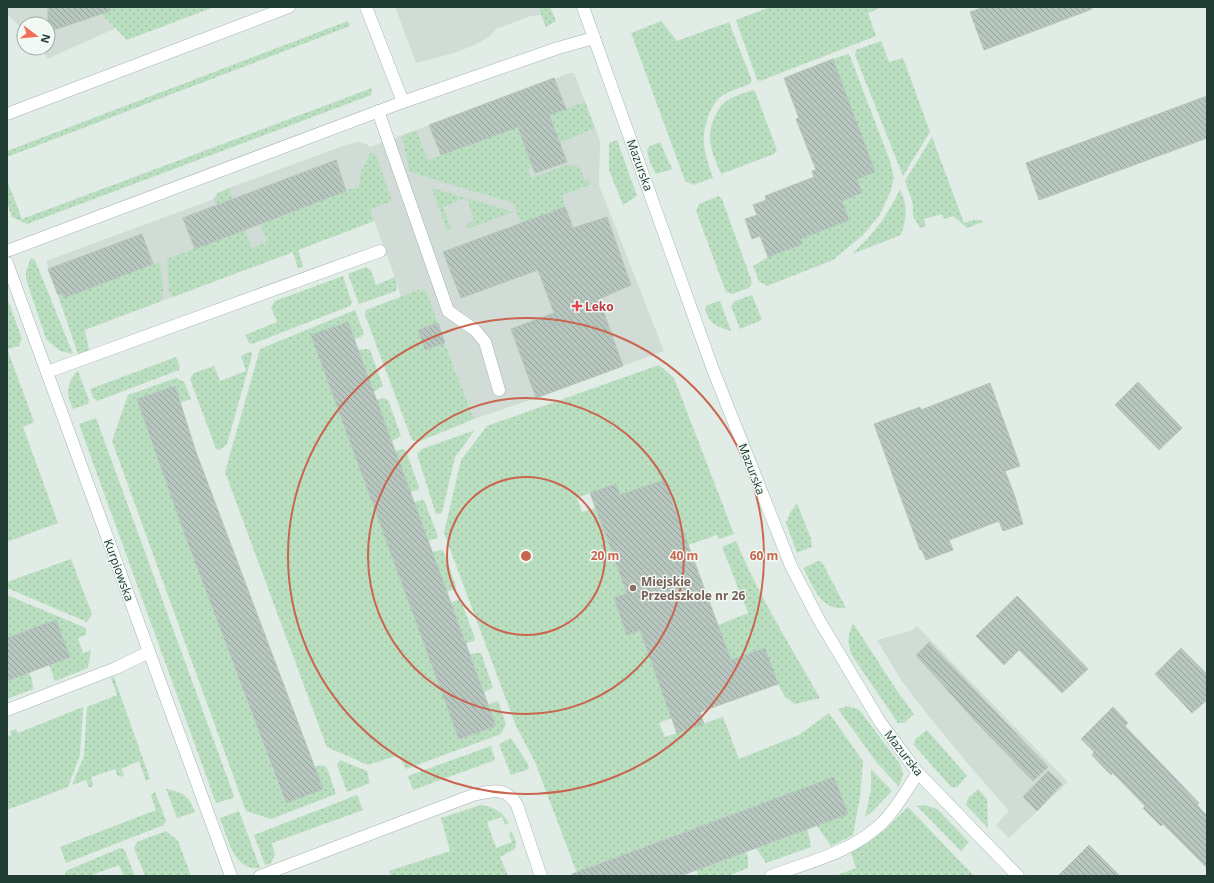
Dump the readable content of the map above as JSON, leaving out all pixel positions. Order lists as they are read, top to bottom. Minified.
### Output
{"streets":{"street":["Mazurska","Kurpiowska"]},"places":{"health":["Leko"],"other":["Miejskie Przedszkole nr 26"]},"north":"right","rings":["20 m","40 m","60 m"]}
